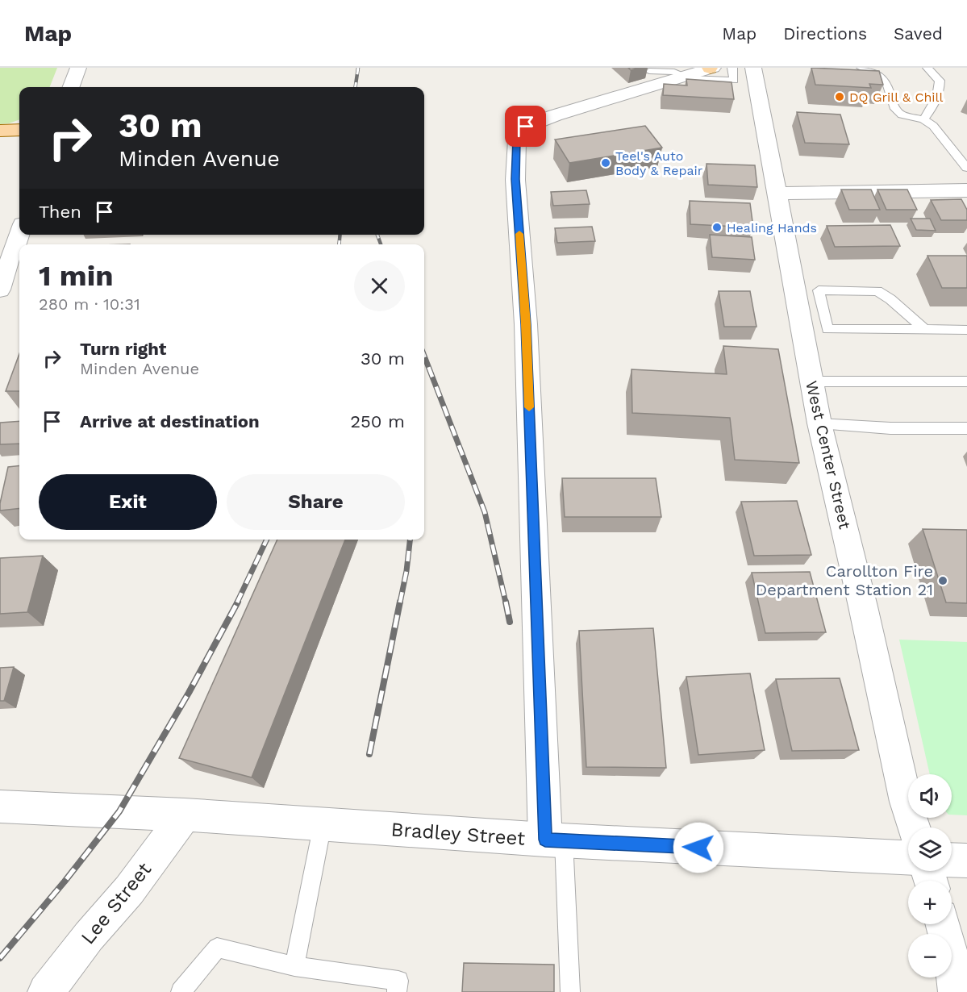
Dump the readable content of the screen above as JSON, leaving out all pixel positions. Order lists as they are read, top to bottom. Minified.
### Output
{"streets":{"street":["West Center Street","Bradley Street","Lee Street"]},"crossings":[["Bradley Street","Lee Street"]],"places":["DQ Grill & Chill","Teel's Auto Body & Repair","Healing Hands","Carollton Fire Department Station 21"],"page":{"header":"Map","nav":["Map","Directions","Saved"],"turn":["30 m","Minden Avenue"],"then":"Then","heading":["1 min","280 m · 10:31"],"list":[{"name":"Turn right","note":"Minden Avenue","value":"30 m"},{"name":"Arrive at destination","value":"250 m"}],"buttons":["Exit","Share"],"map_buttons":["+","−"]}}
